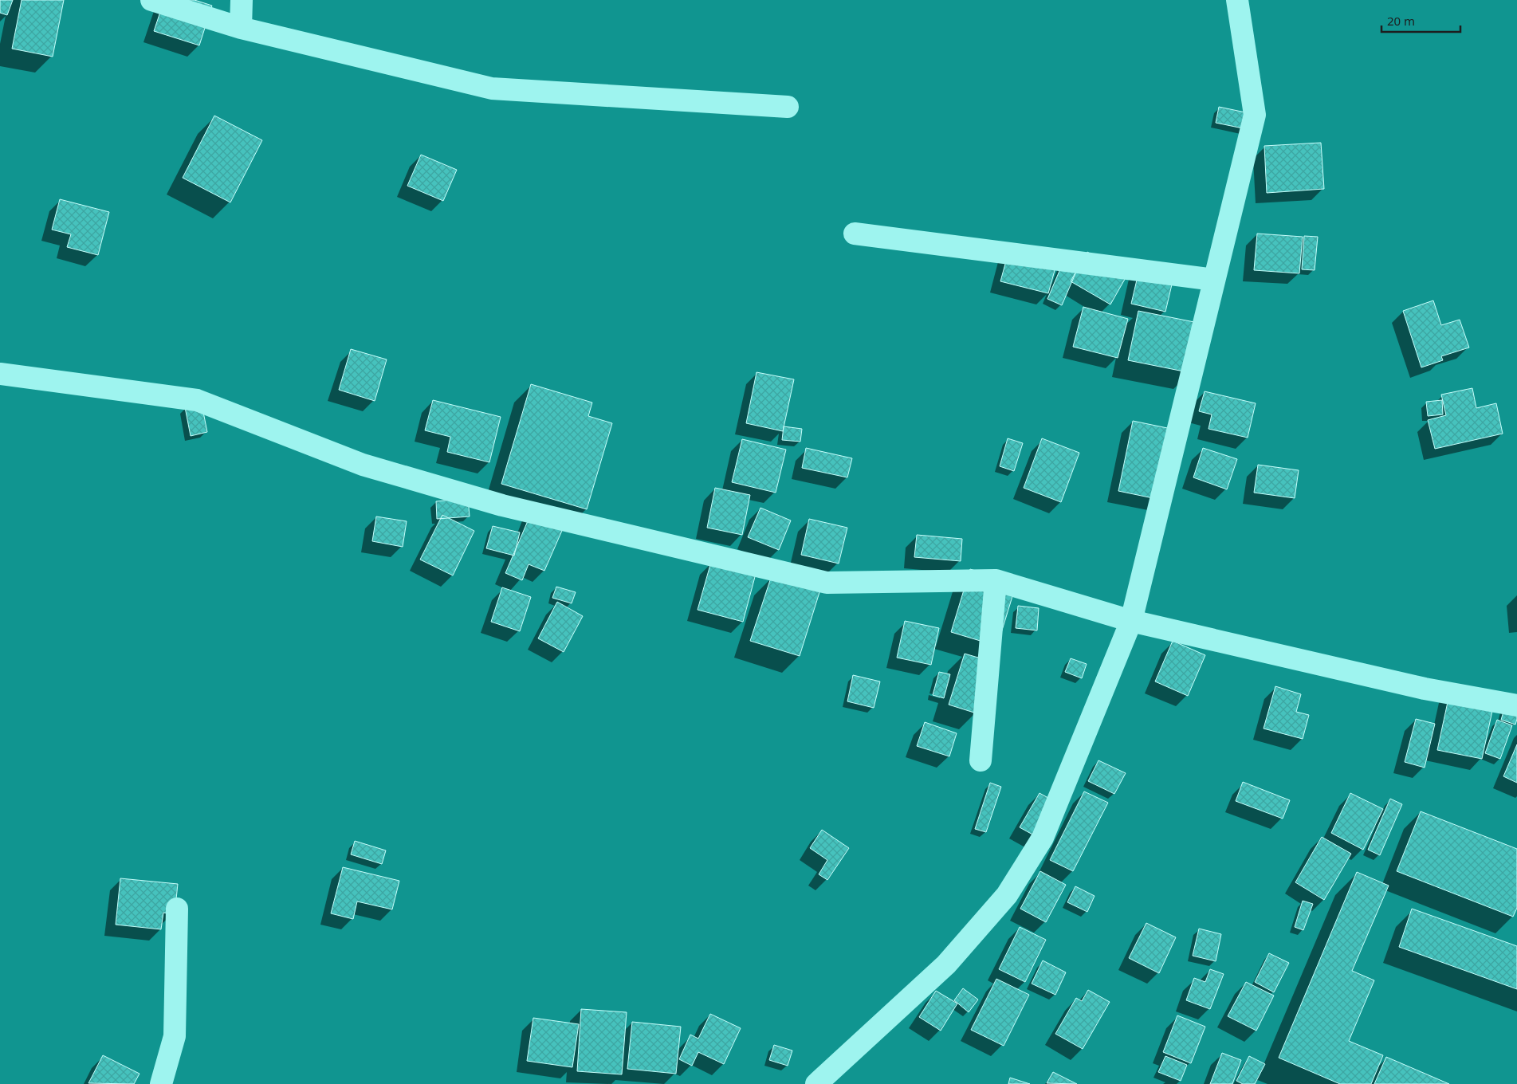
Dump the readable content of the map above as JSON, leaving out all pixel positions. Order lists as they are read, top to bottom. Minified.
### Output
{"scale_bar":"20 m"}
